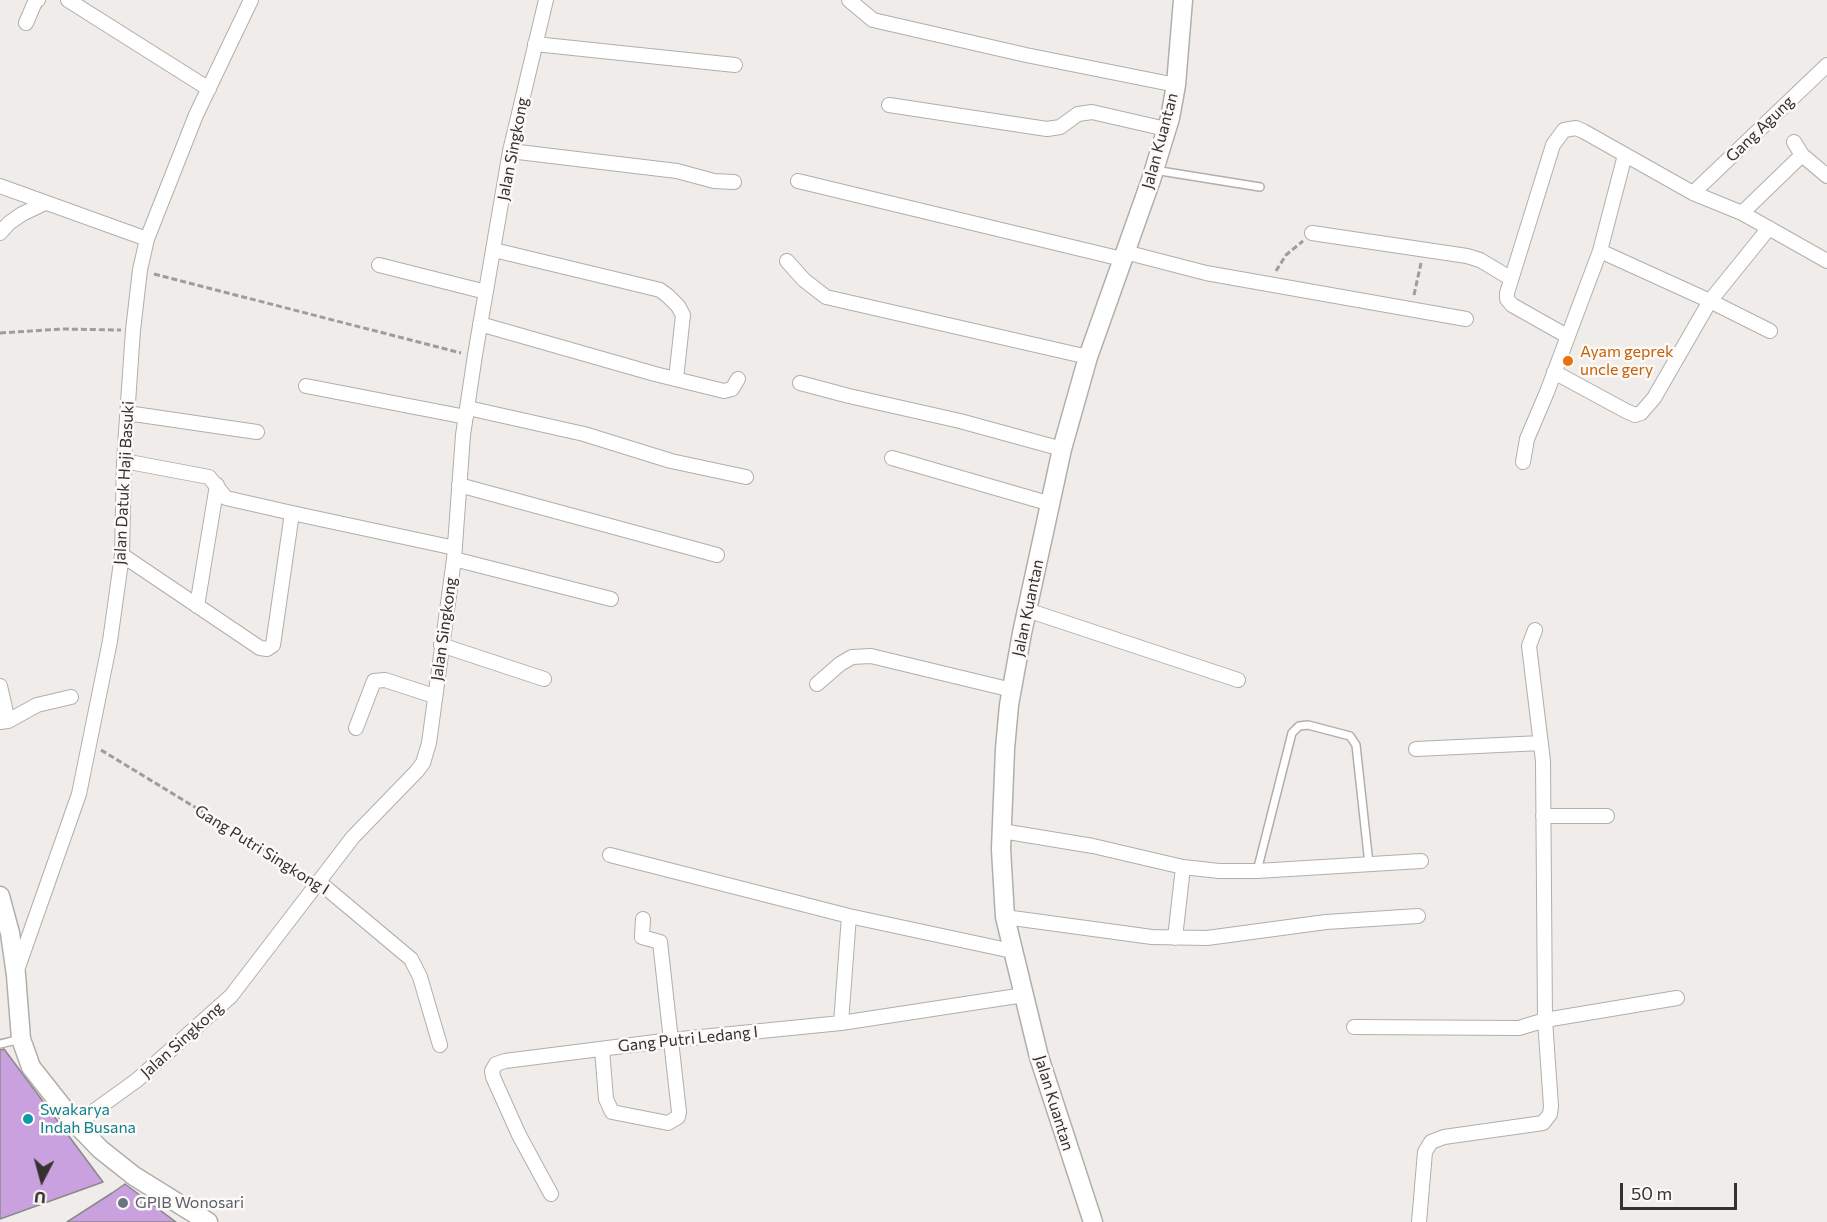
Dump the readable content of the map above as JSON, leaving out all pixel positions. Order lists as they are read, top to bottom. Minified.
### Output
{"streets":{"street":["Gang Agung","Jalan Kuantan","Jalan Singkong","Jalan Datuk Haji Basuki","Gang Putri Singkong I","Gang Putri Ledang I"]},"crossings":[["Jalan Kuantan","Gang Putri Ledang I"],["Jalan Singkong","Gang Putri Singkong I"],["Jalan Datuk Haji Basuki","Gang Putri Singkong I"]],"places":["Ayam geprek uncle gery","Swakarya Indah Busana","GPIB Wonosari"],"scale_bar":"50 m","north":"bottom"}
